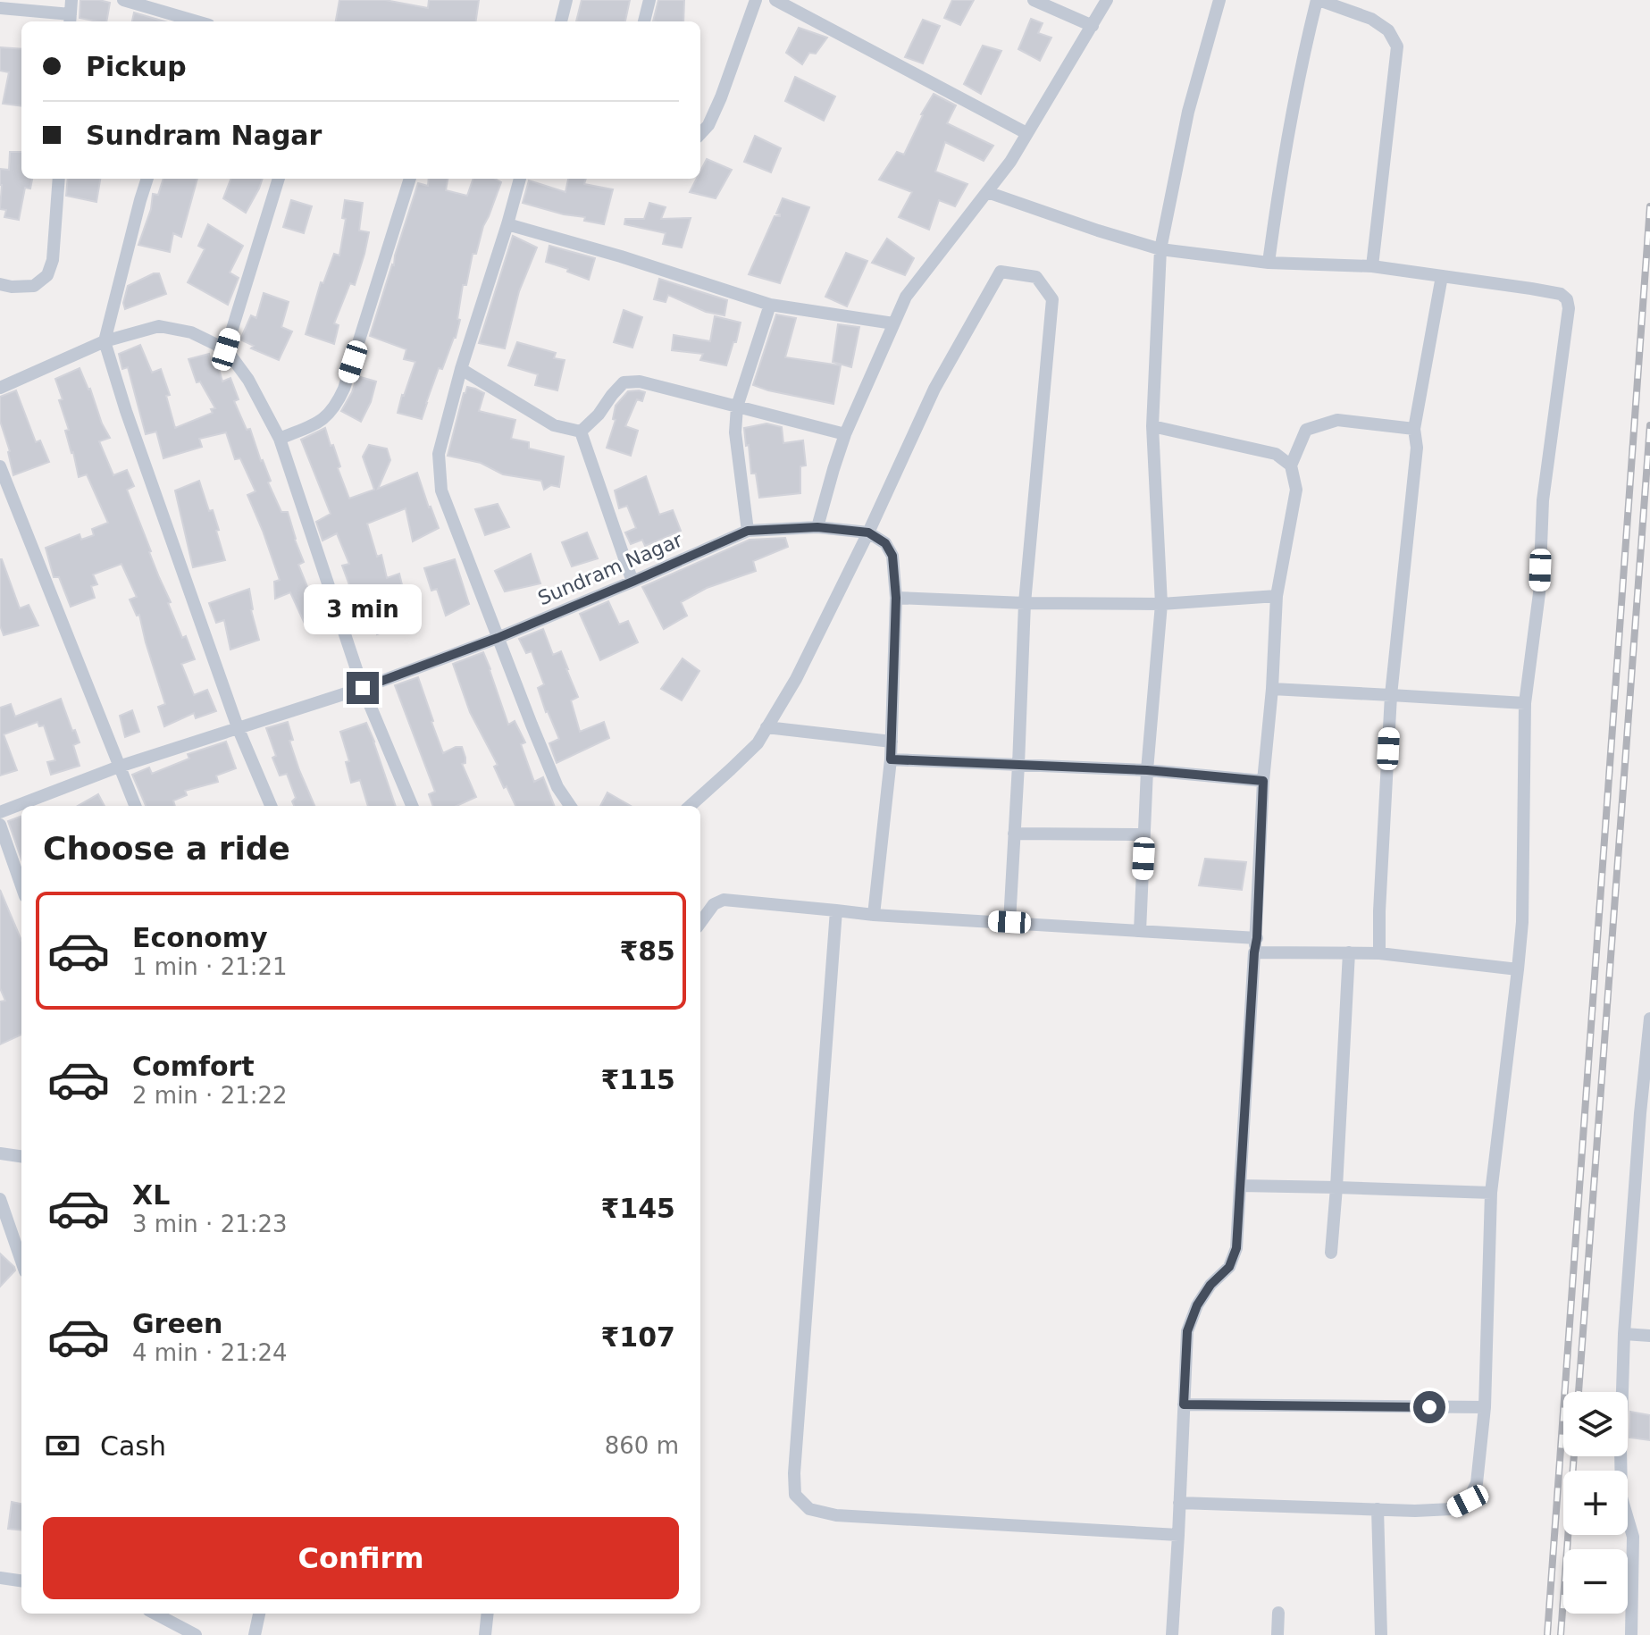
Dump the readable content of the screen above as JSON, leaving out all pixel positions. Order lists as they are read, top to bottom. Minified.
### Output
{"streets":{"street":["Sundram Nagar"]},"page":{"banner":["Pickup","Sundram Nagar"],"bubble":"3 min","heading":"Choose a ride","list":[{"name":"Economy","note":"1 min · 21:21","value":"₹85"},{"name":"Comfort","note":"2 min · 21:22","value":"₹115"},{"name":"XL","note":"3 min · 21:23","value":"₹145"},{"name":"Green","note":"4 min · 21:24","value":"₹107"}],"map_buttons":["+","−"],"pay":["Cash","860 m"],"buttons":"Confirm"}}
